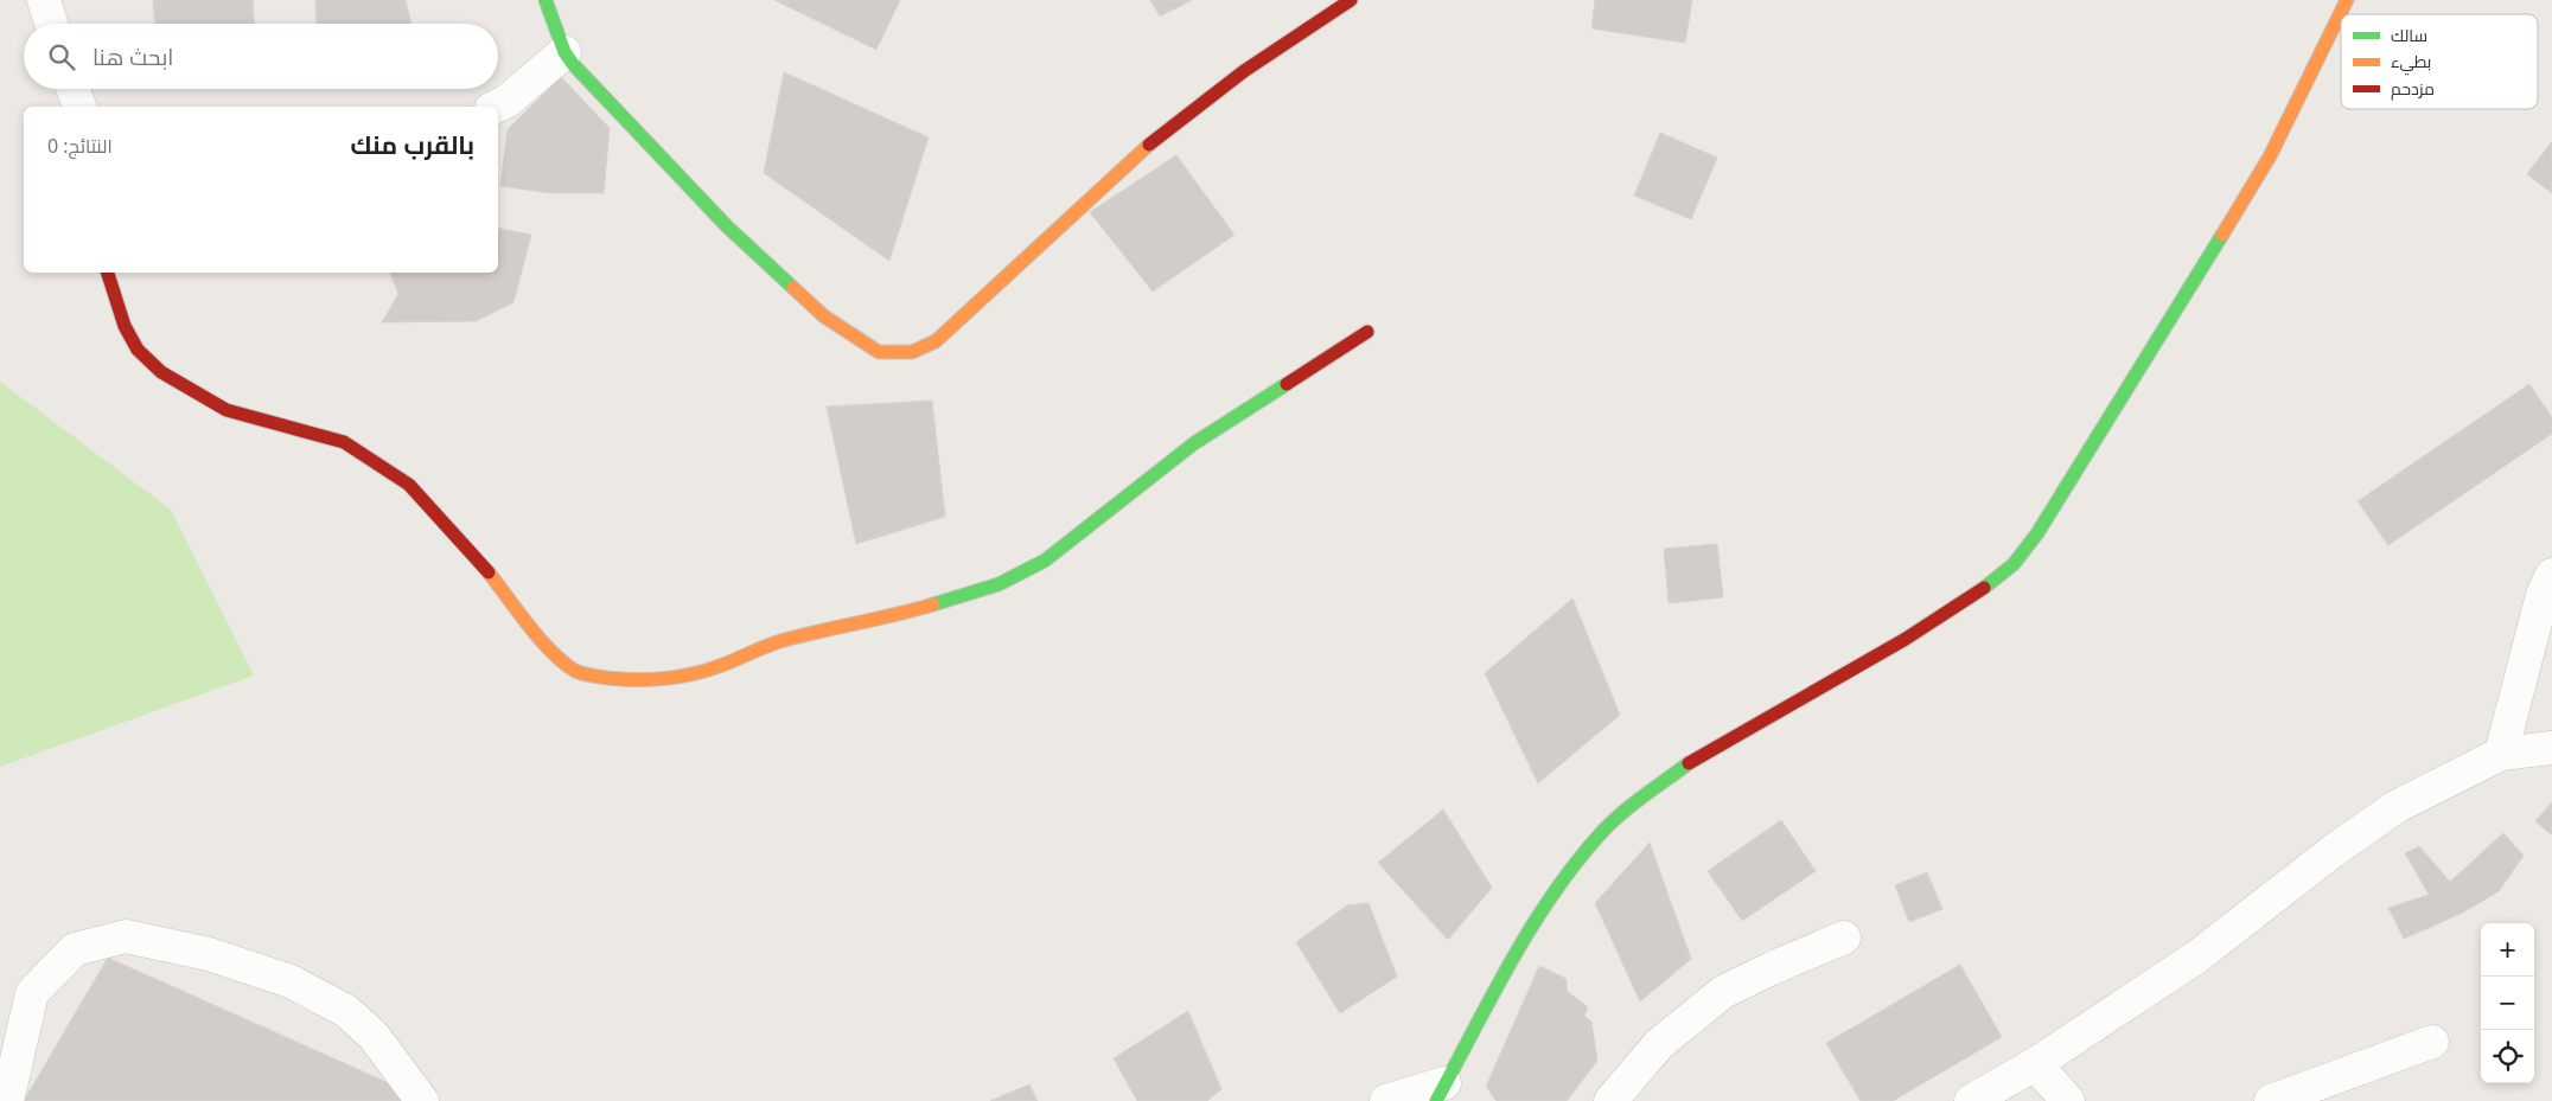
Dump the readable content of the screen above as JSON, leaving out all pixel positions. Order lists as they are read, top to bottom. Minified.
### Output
{"legend":["سالك","بطيء","مزدحم"],"page":{"search":"ابحث هنا","heading":["بالقرب منك","النتائج: 0"],"map_buttons":["+","−"]}}
